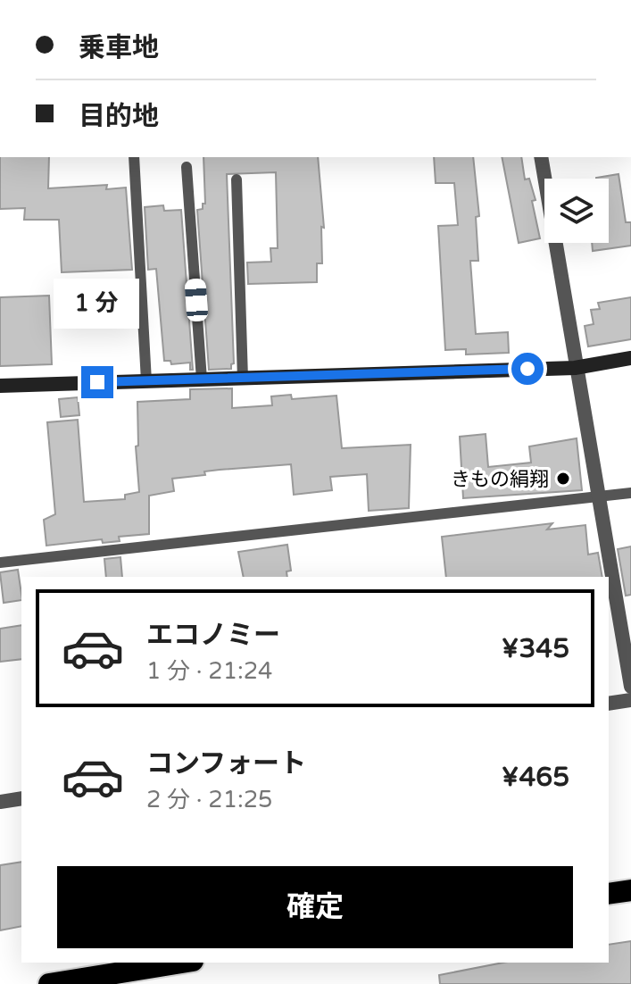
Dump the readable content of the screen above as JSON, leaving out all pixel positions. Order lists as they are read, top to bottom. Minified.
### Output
{"places":["きもの絹翔"],"page":{"banner":["乗車地","目的地"],"bubble":"1 分","list":[{"name":"エコノミー","note":"1 分 · 21:24","value":"¥345"},{"name":"コンフォート","note":"2 分 · 21:25","value":"¥465"}],"buttons":"確定"}}
